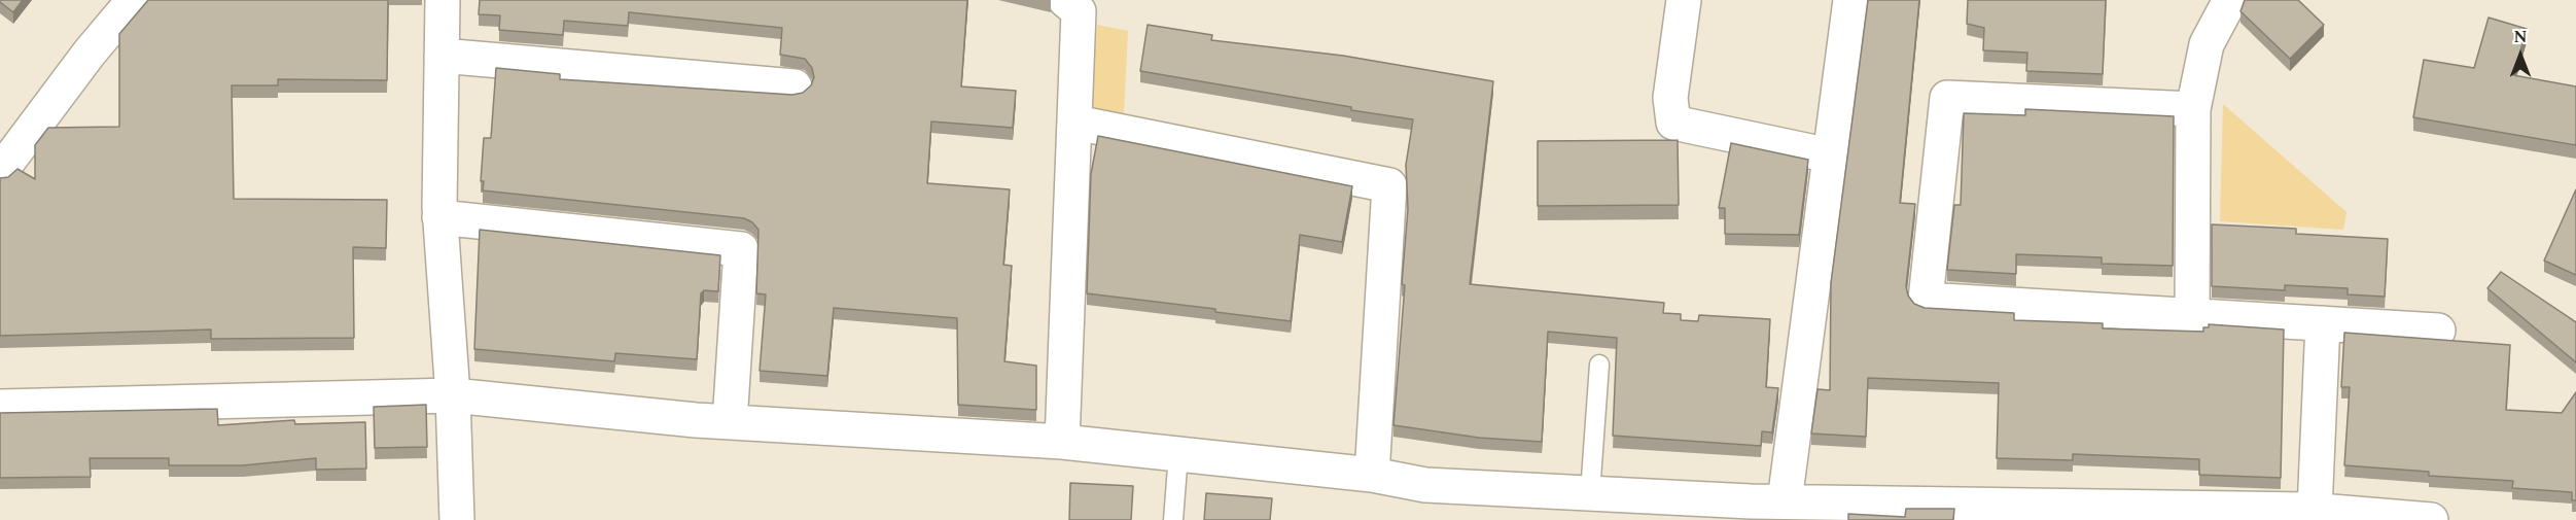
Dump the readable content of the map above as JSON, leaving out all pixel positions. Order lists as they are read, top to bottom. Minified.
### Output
{"north":"top"}
